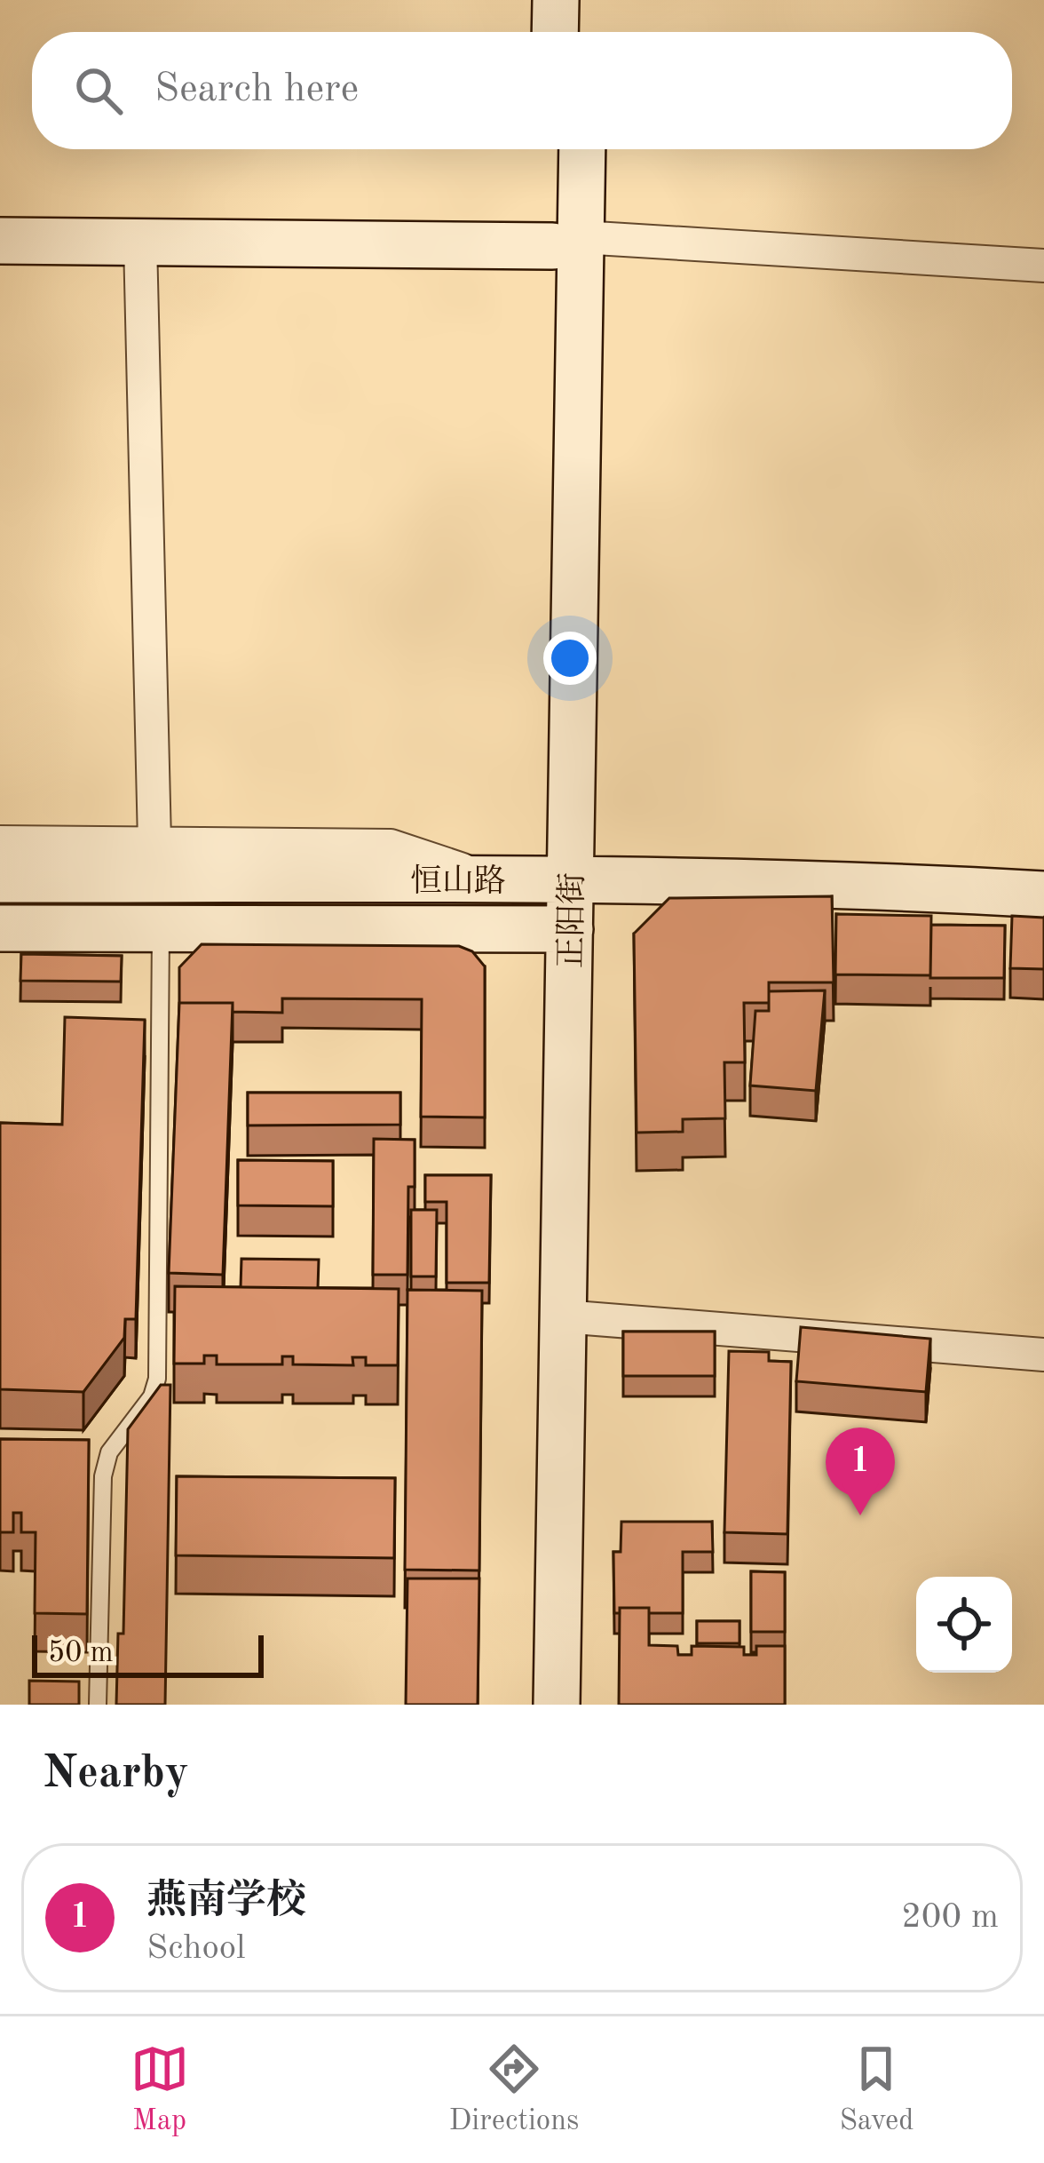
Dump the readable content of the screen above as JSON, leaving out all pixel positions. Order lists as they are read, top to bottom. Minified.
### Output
{"streets":{"main road":["恒山路","正阳街"]},"crossings":[["恒山路","正阳街"]],"scale_bar":"50 m","page":{"search":"Search here","pins":"1","scale":"50 m","heading":"Nearby","list":[{"mark":"1","name":"燕南学校","note":"School","value":"200 m"}],"nav":["Map","Directions","Saved"]}}
